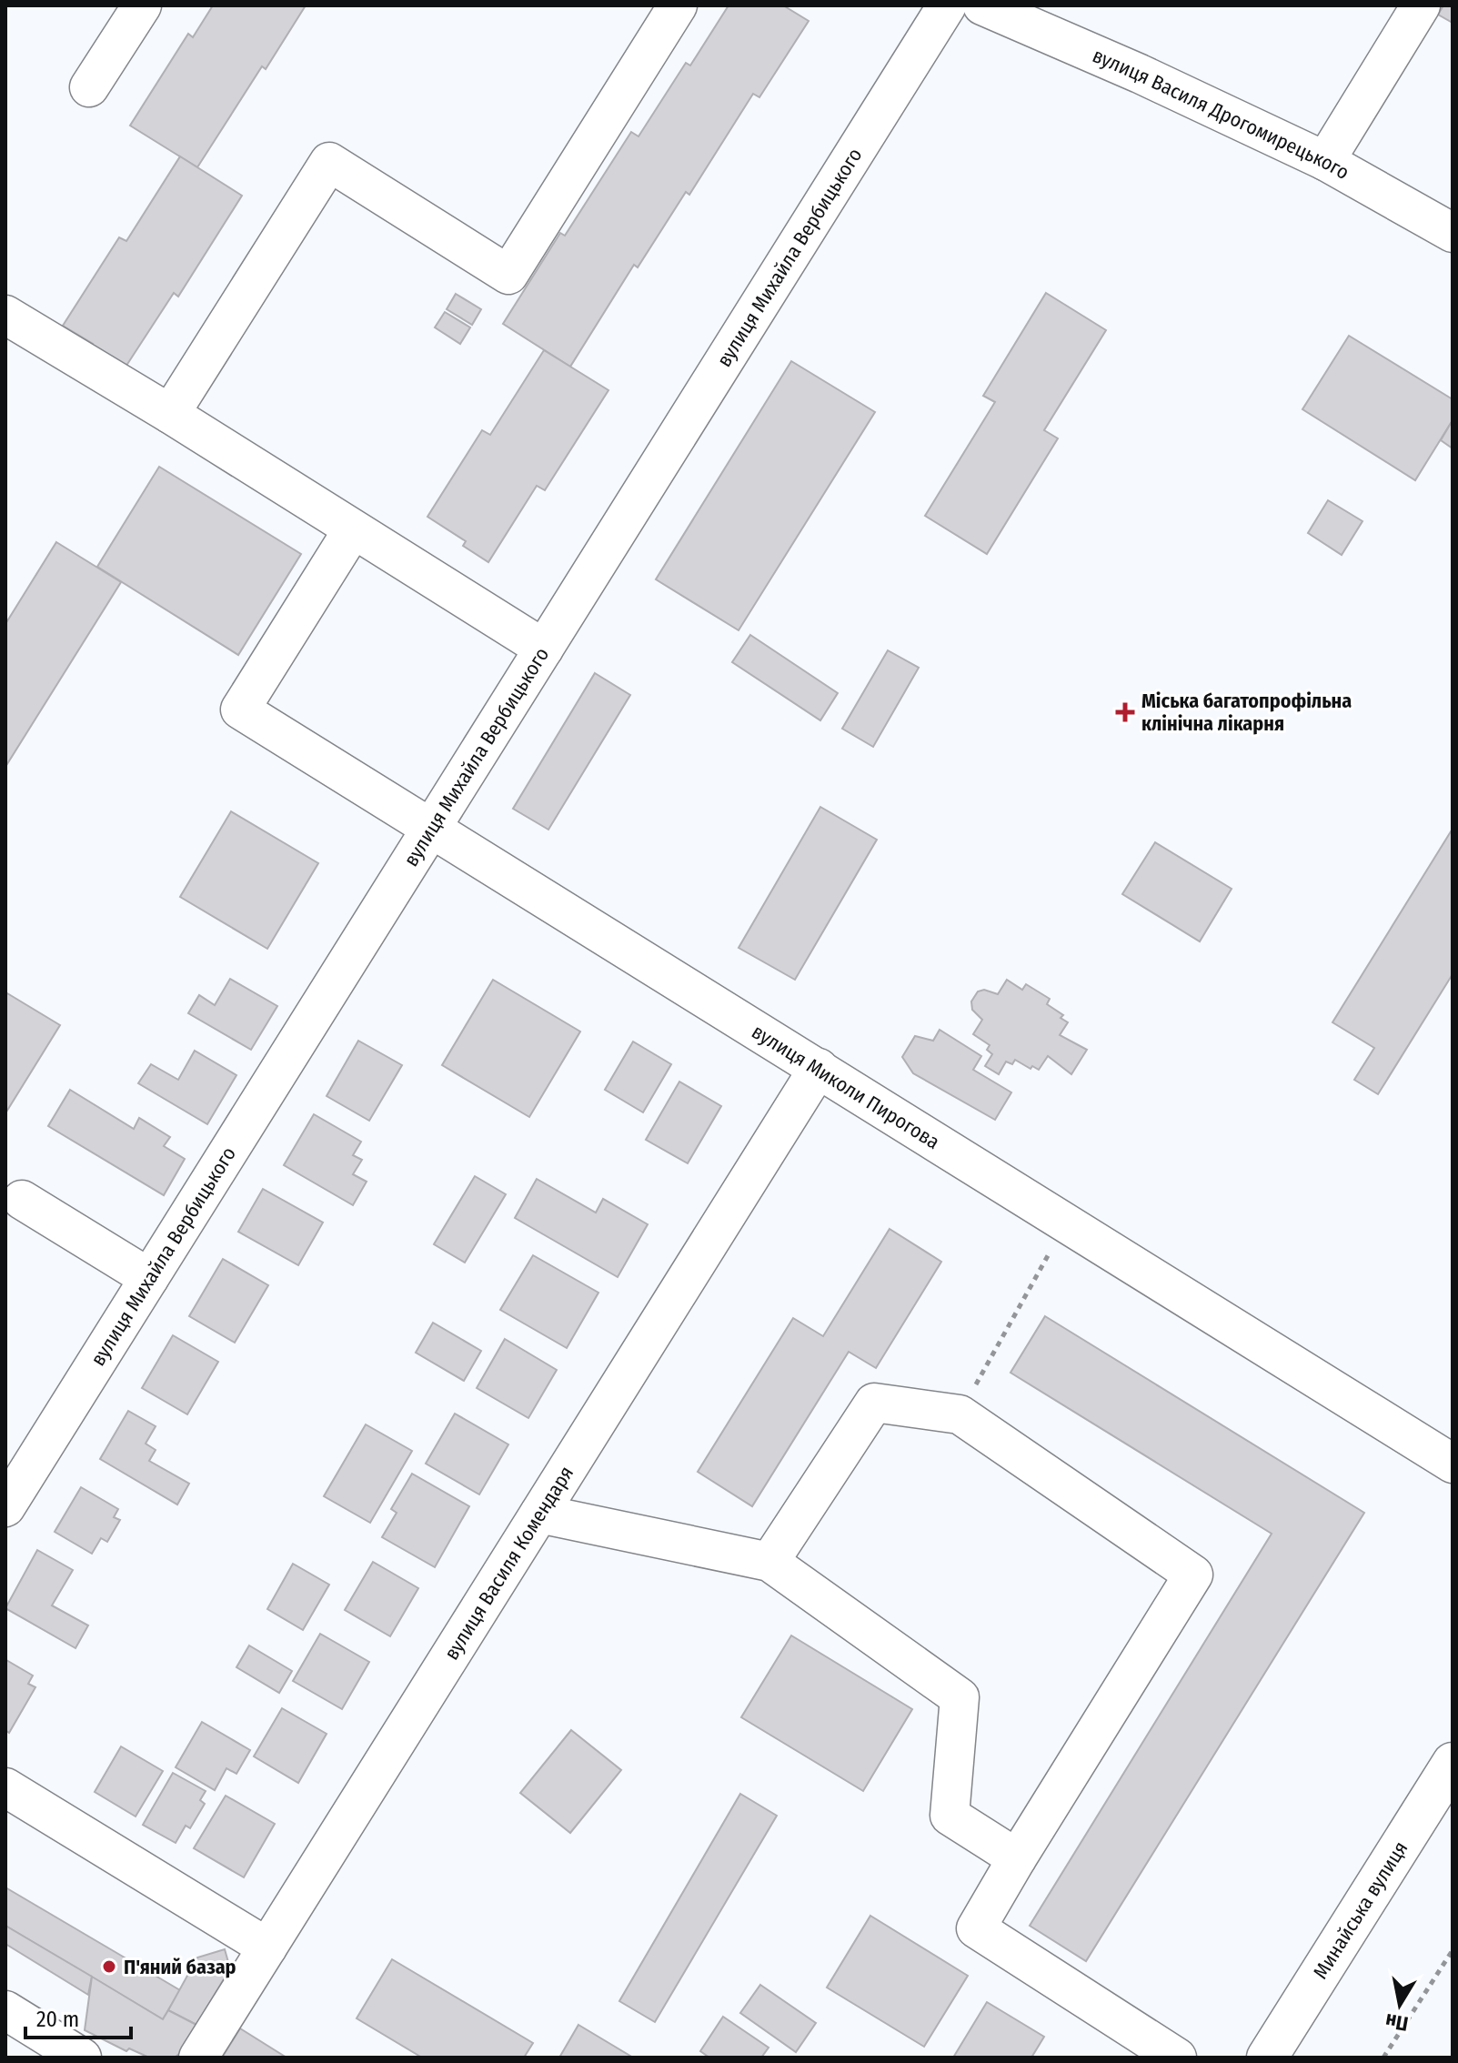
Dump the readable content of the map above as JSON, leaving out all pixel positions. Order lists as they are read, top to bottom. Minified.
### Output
{"streets":{"main road":["Минайська вулиця"],"street":["вулиця Василя Дрогомирецького","вулиця Михайла Вербицького","вулиця Миколи Пирогова","вулиця Василя Комендаря"]},"crossings":[["вулиця Михайла Вербицького","вулиця Миколи Пирогова"],["вулиця Миколи Пирогова","вулиця Василя Комендаря"]],"places":{"health":["Міська багатопрофільна клінічна лікарня"],"other":["П'яний базар"]},"scale_bar":"20 m","north":"bottom"}
